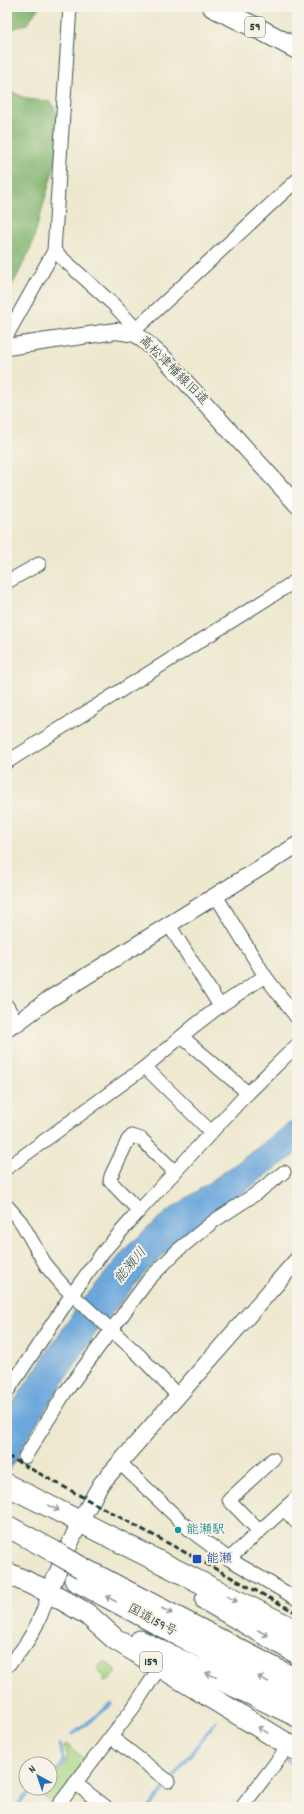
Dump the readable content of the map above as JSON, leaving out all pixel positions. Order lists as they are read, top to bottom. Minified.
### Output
{"streets":{"highway":["国道159号","159"],"main road":["59"],"street":["高松津幡線旧道"]},"water":["能瀬川"],"places":{"other":["能瀬駅"],"transit":["能瀬"]},"north":"top left"}
